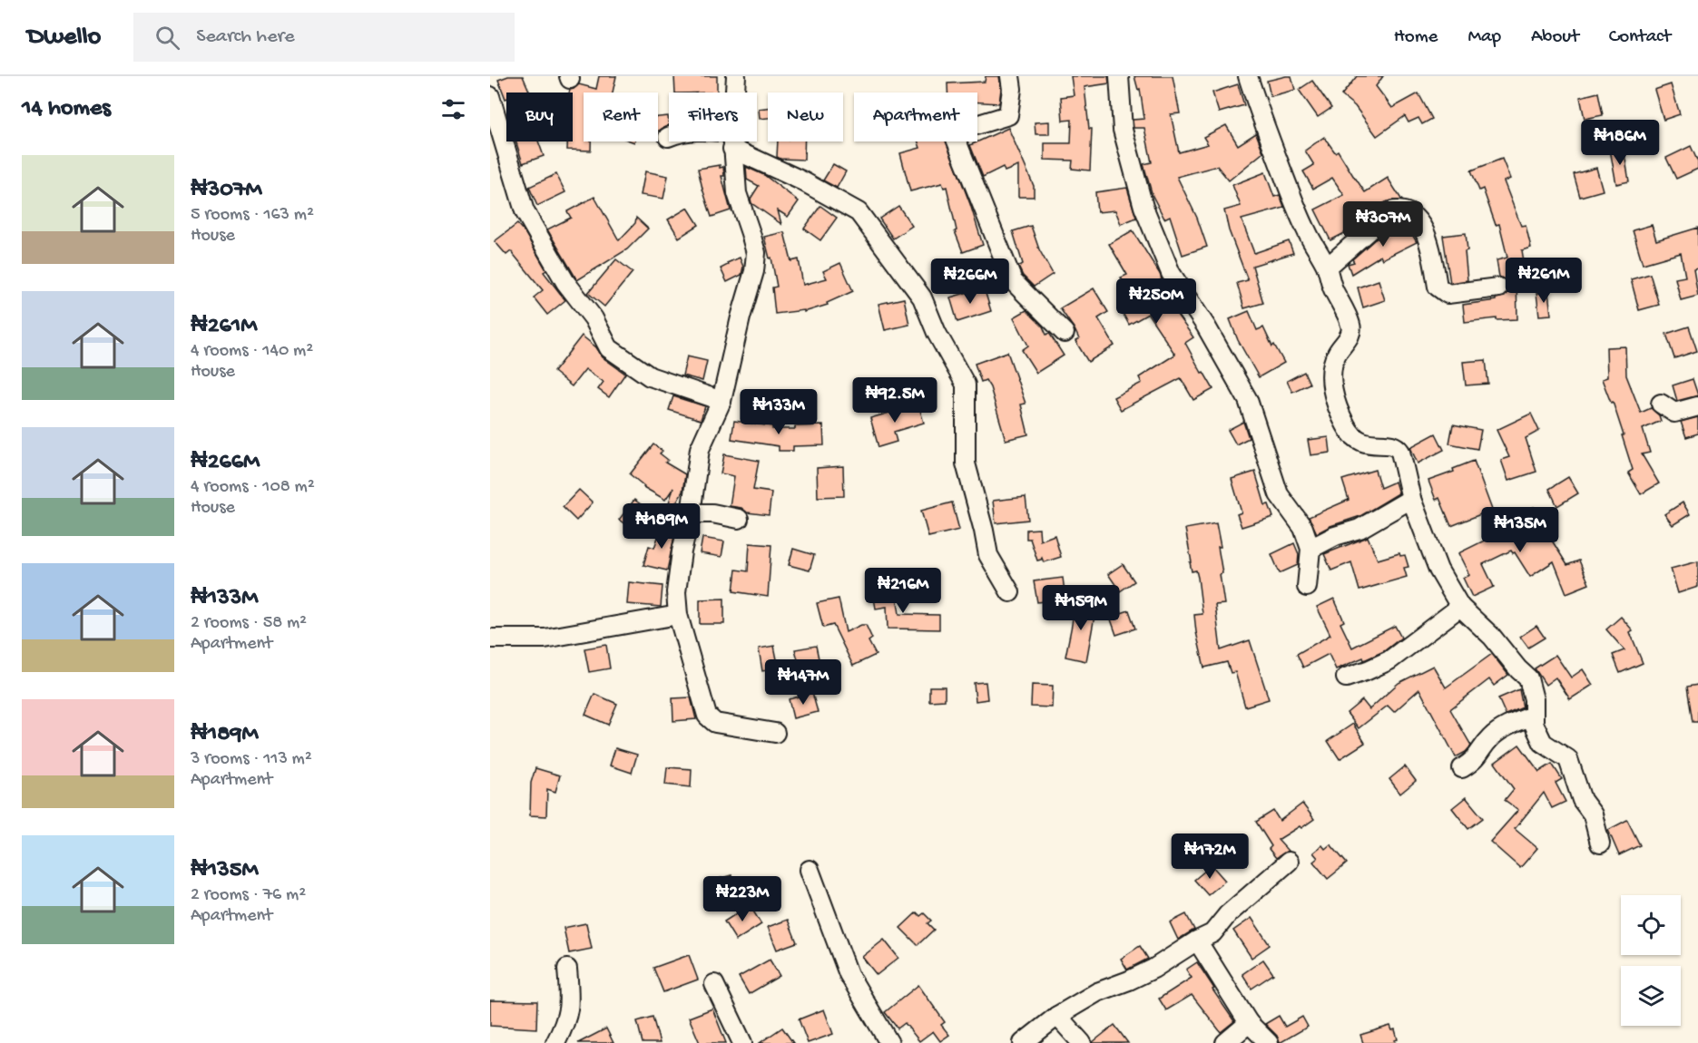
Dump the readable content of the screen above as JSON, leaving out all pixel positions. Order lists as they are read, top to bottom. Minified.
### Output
{"page":{"header":"Dwello","search":"Search here","nav":["Home","Map","About","Contact"],"heading":"14 homes","chip":["Buy","Rent","Filters","New","Apartment"],"price":["₦186M","₦307M","₦261M","₦266M","₦250M","₦92.5M","₦133M","₦189M","₦135M","₦216M","₦159M","₦147M","₦172M","₦223M"],"list":[{"name":"₦307M","note":"5 rooms · 163 m² · House"},{"name":"₦261M","note":"4 rooms · 140 m² · House"},{"name":"₦266M","note":"4 rooms · 108 m² · House"},{"name":"₦133M","note":"2 rooms · 58 m² · Apartment"},{"name":"₦189M","note":"3 rooms · 113 m² · Apartment"},{"name":"₦135M","note":"2 rooms · 76 m² · Apartment"}]}}
